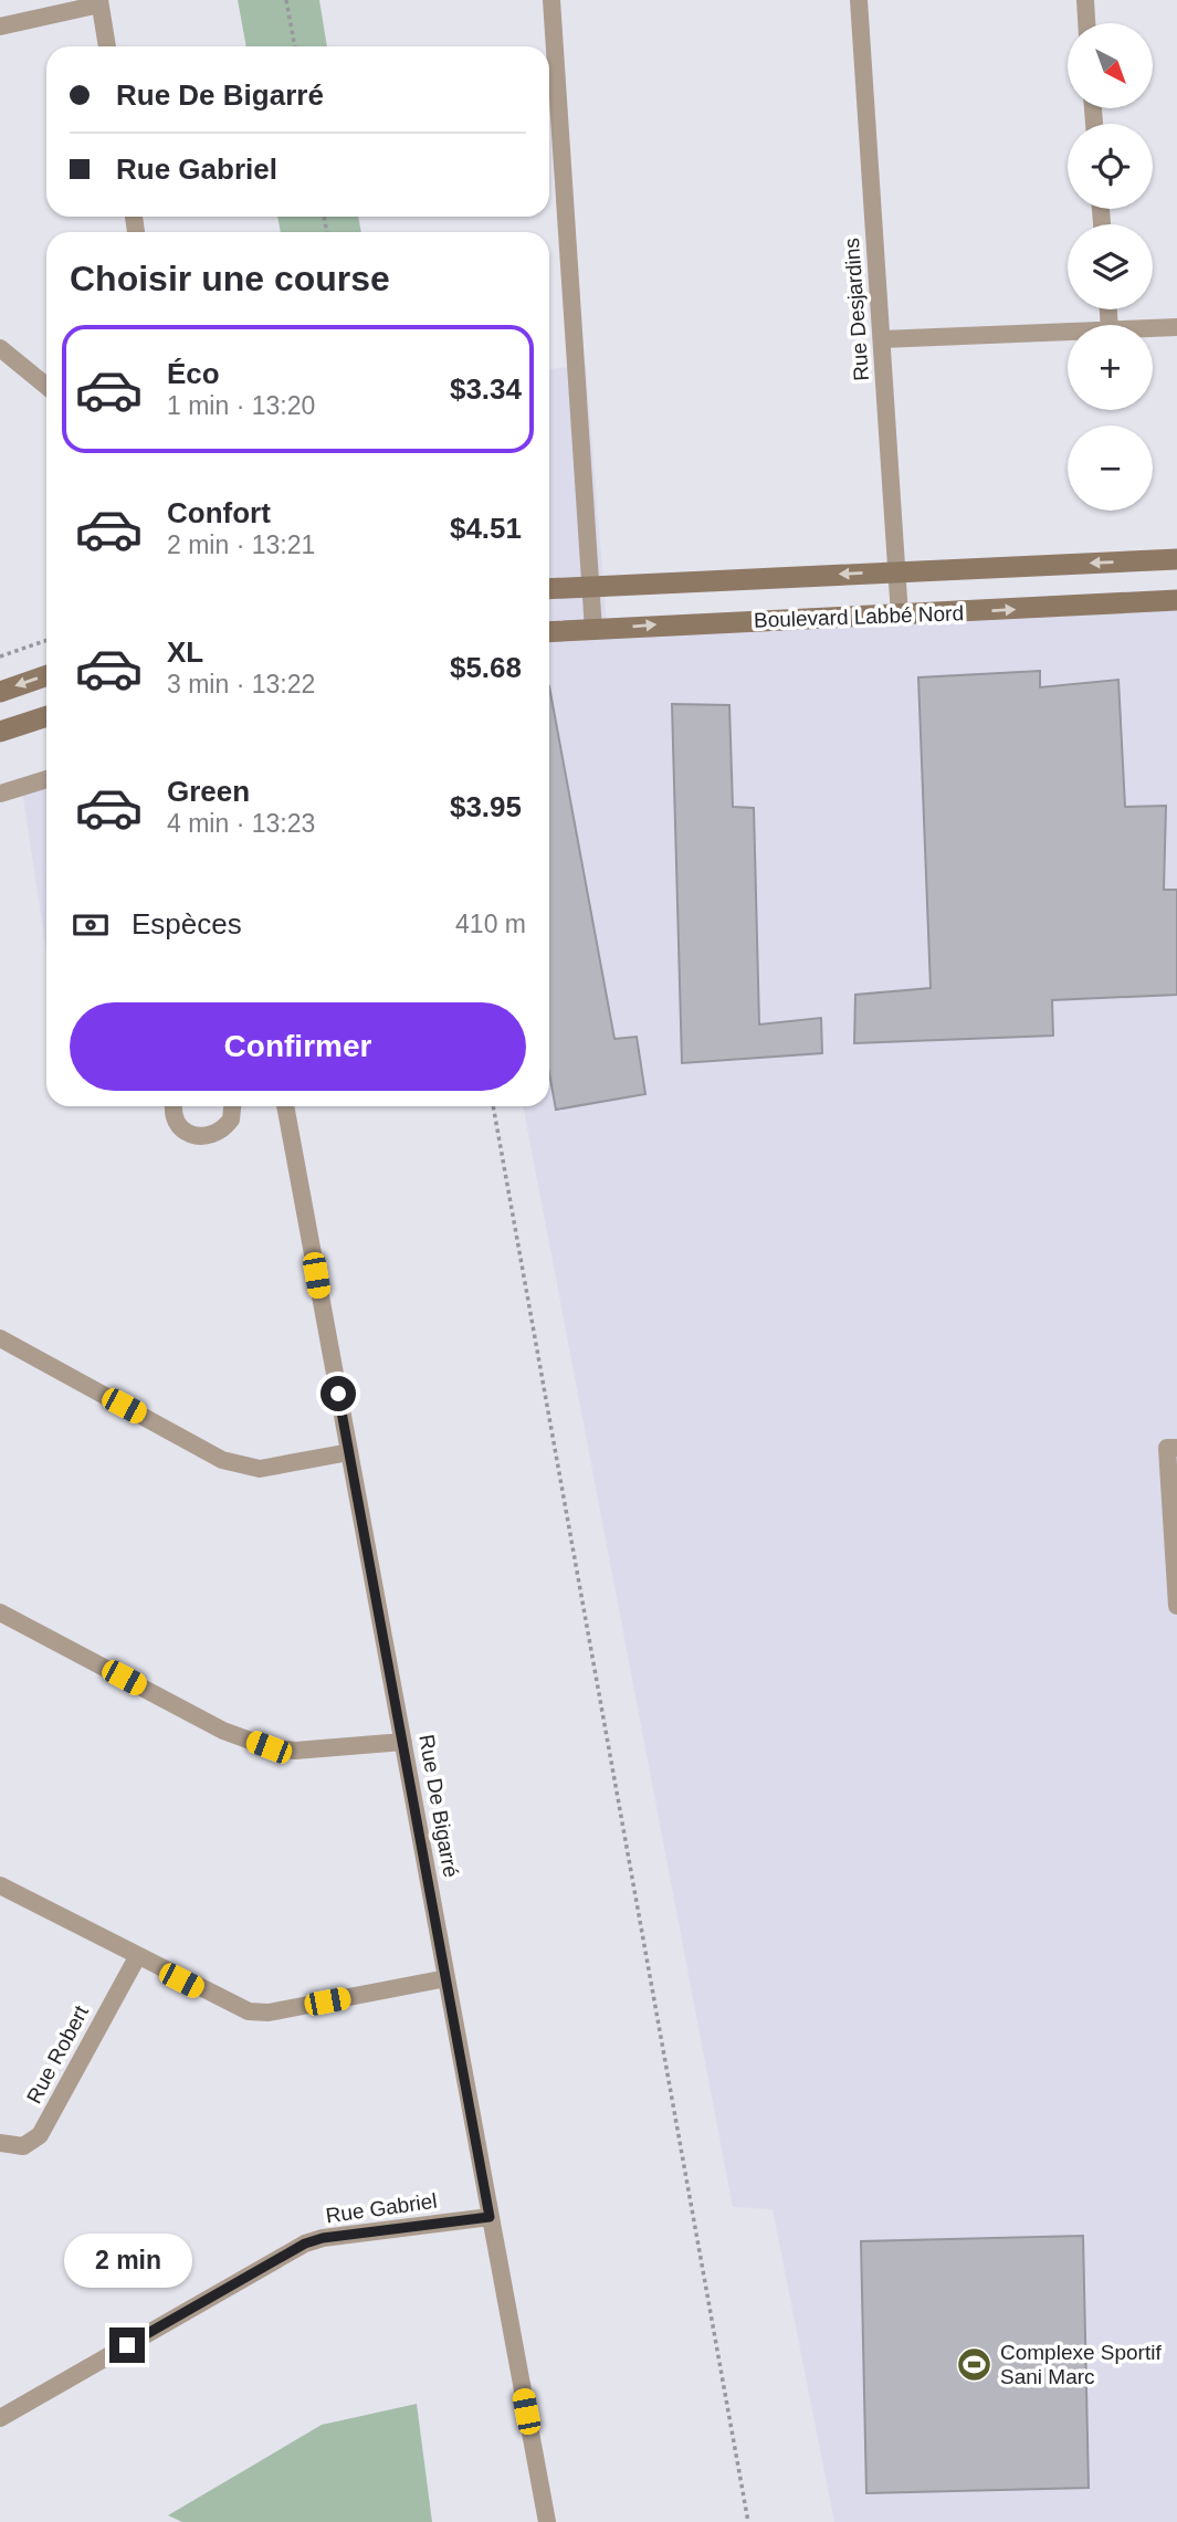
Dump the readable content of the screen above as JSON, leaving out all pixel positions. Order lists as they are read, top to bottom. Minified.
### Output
{"streets":{"main road":["Boulevard Labbé Nord"],"street":["Rue Desjardins","Rue De Bigarré","Rue Robert","Rue Gabriel"]},"crossings":[["Rue Desjardins","Boulevard Labbé Nord"],["Rue De Bigarré","Rue Gabriel"]],"places":{"sports":["Complexe Sportif Sani Marc"]},"north":"bottom right","page":{"map_buttons":["+","−"],"banner":["Rue De Bigarré","Rue Gabriel"],"heading":"Choisir une course","list":[{"name":"Éco","note":"1 min · 13:20","value":"$3.34"},{"name":"Confort","note":"2 min · 13:21","value":"$4.51"},{"name":"XL","note":"3 min · 13:22","value":"$5.68"},{"name":"Green","note":"4 min · 13:23","value":"$3.95"}],"pay":["Espèces","410 m"],"buttons":"Confirmer","bubble":"2 min"}}
